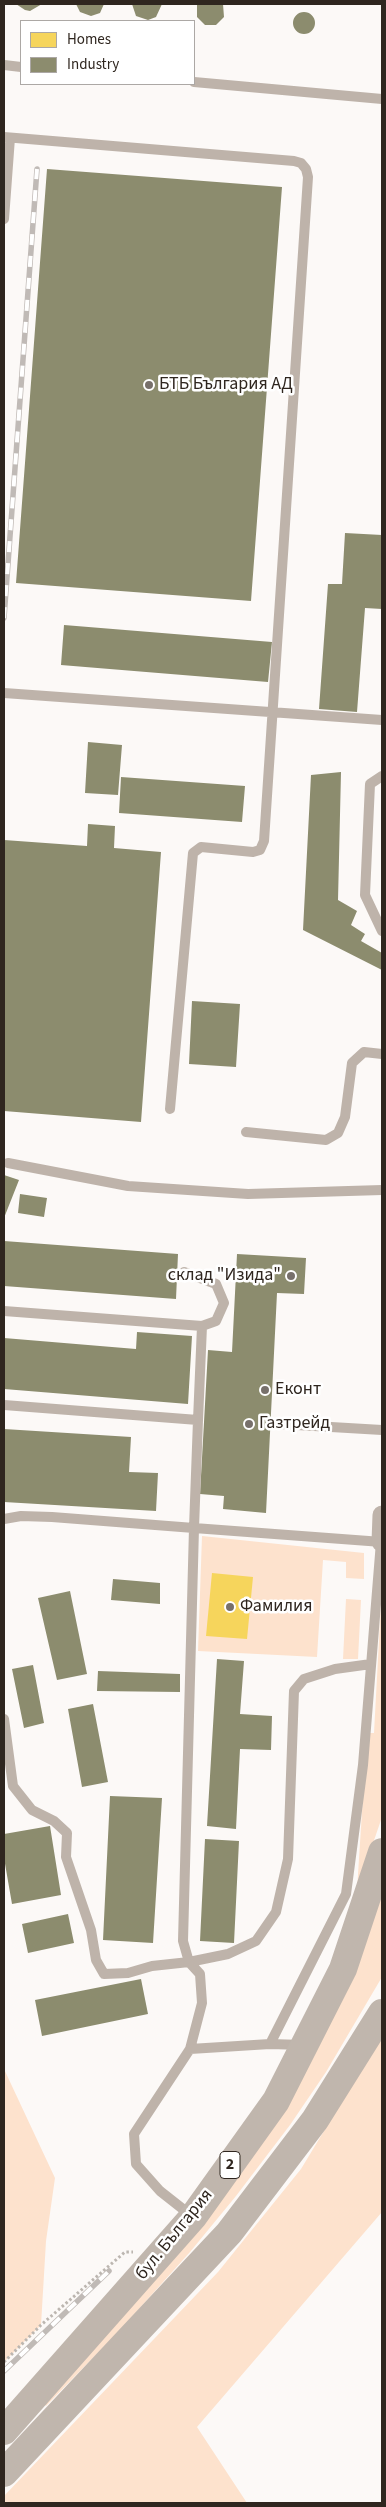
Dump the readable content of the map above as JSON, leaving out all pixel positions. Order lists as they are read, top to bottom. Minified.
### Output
{"streets":{"highway":["2","бул. България"]},"places":["БТБ България АД","склад \"Изида\"","Еконт","Газтрейд","Фамилия"],"legend":["Homes","Industry"]}
